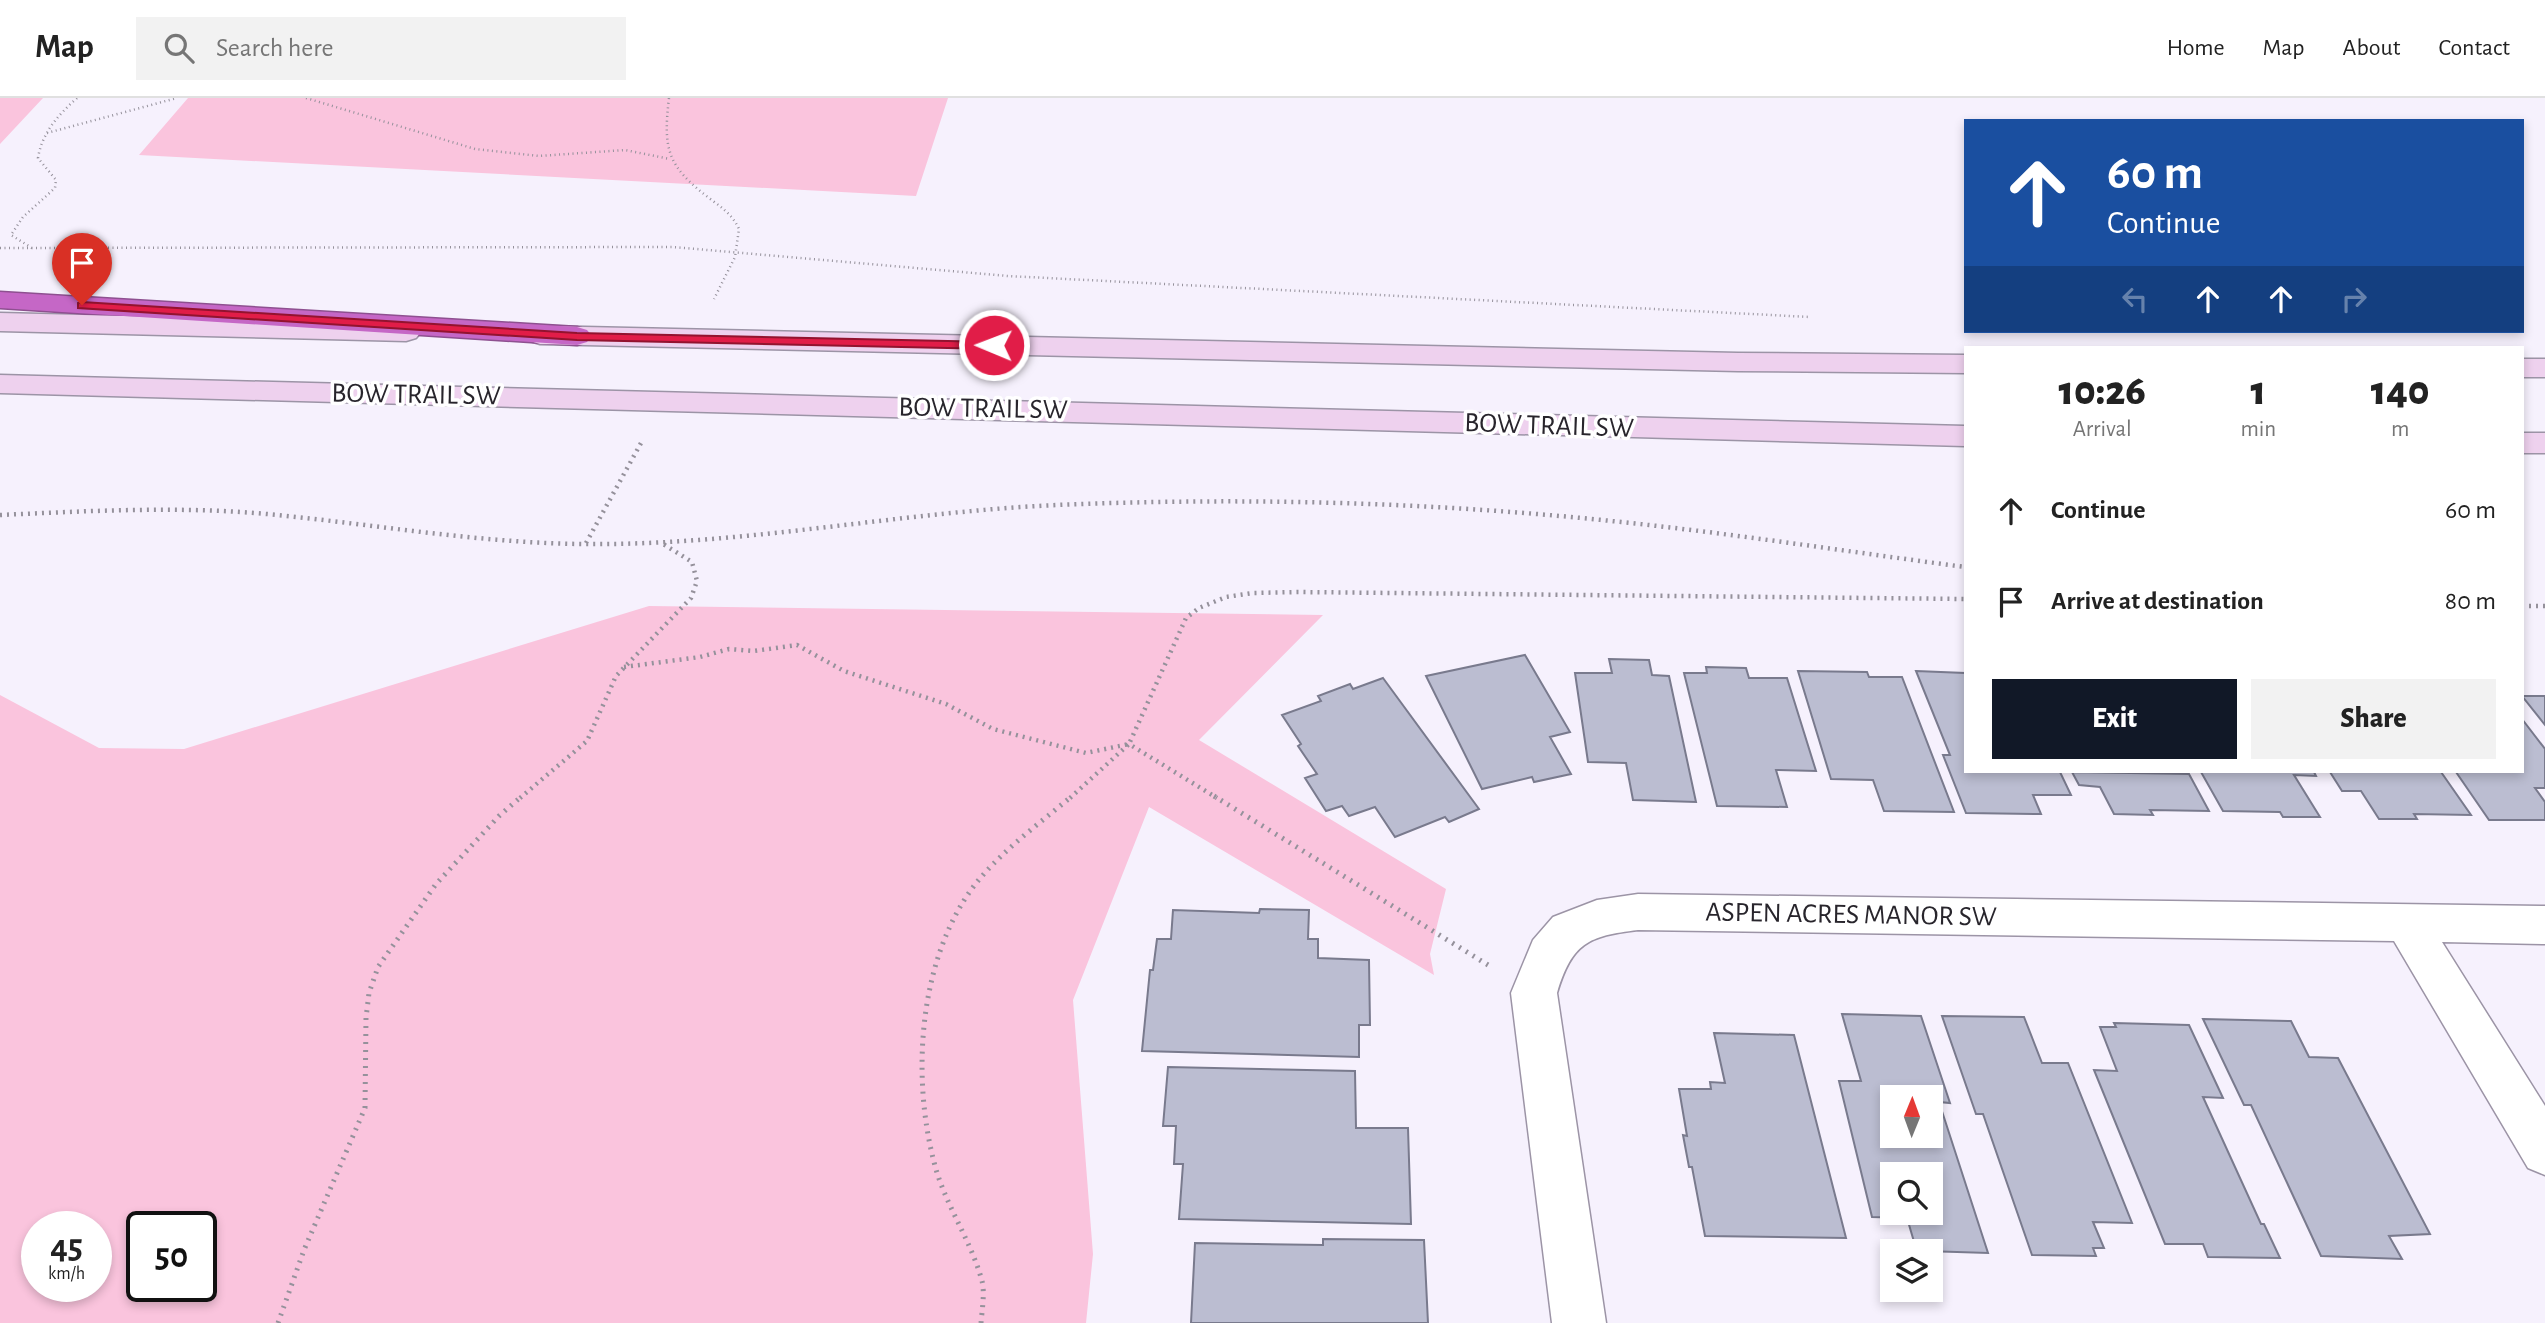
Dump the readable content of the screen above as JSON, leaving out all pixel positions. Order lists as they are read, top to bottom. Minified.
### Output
{"streets":{"main road":["BOW TRAIL SW"],"street":["ASPEN ACRES MANOR SW"]},"north":"top","page":{"header":"Map","search":"Search here","nav":["Home","Map","About","Contact"],"turn":["60 m","Continue"],"eta":["10:26","Arrival","1","min","140","m"],"list":[{"name":"Continue","value":"60 m"},{"name":"Arrive at destination","value":"80 m"}],"buttons":["Exit","Share"],"speed":"45 km/h","limit":"50"}}
